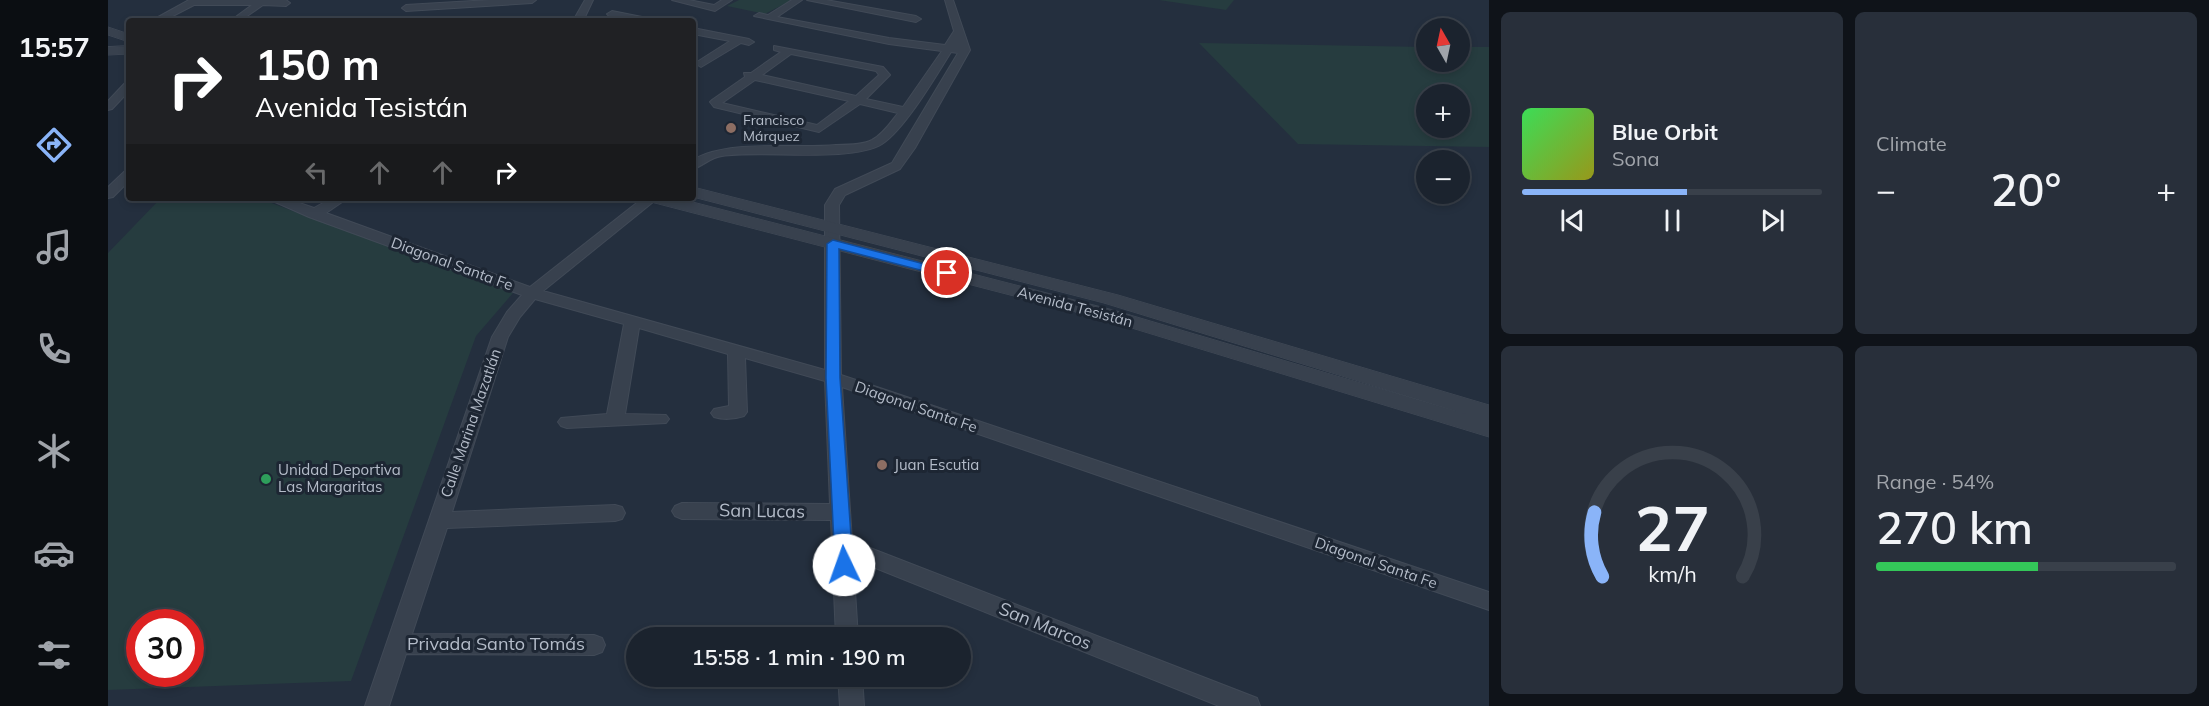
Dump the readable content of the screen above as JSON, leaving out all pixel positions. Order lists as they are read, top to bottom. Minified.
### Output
{"streets":{"street":["Diagonal Santa Fe","Avenida Tesistán","Calle Marina Mazatlán","San Lucas","San Marcos","Privada Santo Tomás"]},"crossings":[["Diagonal Santa Fe","Calle Marina Mazatlán"],["Calle Marina Mazatlán","Privada Santo Tomás"]],"places":["Francisco Márquez","Juan Escutia","Unidad Deportiva Las Margaritas"],"north":"top","page":{"tabs":"15:57","tile":["Climate",["Range · 54%","270 km"]],"map_buttons":["+","−"],"turn":["150 m","Avenida Tesistán"],"song":["Blue Orbit","Sona"],"heat":["−","20°","+"],"limit":"30","trip":"15:58 · 1 min · 190 m","gauge":["27","km/h"]}}
